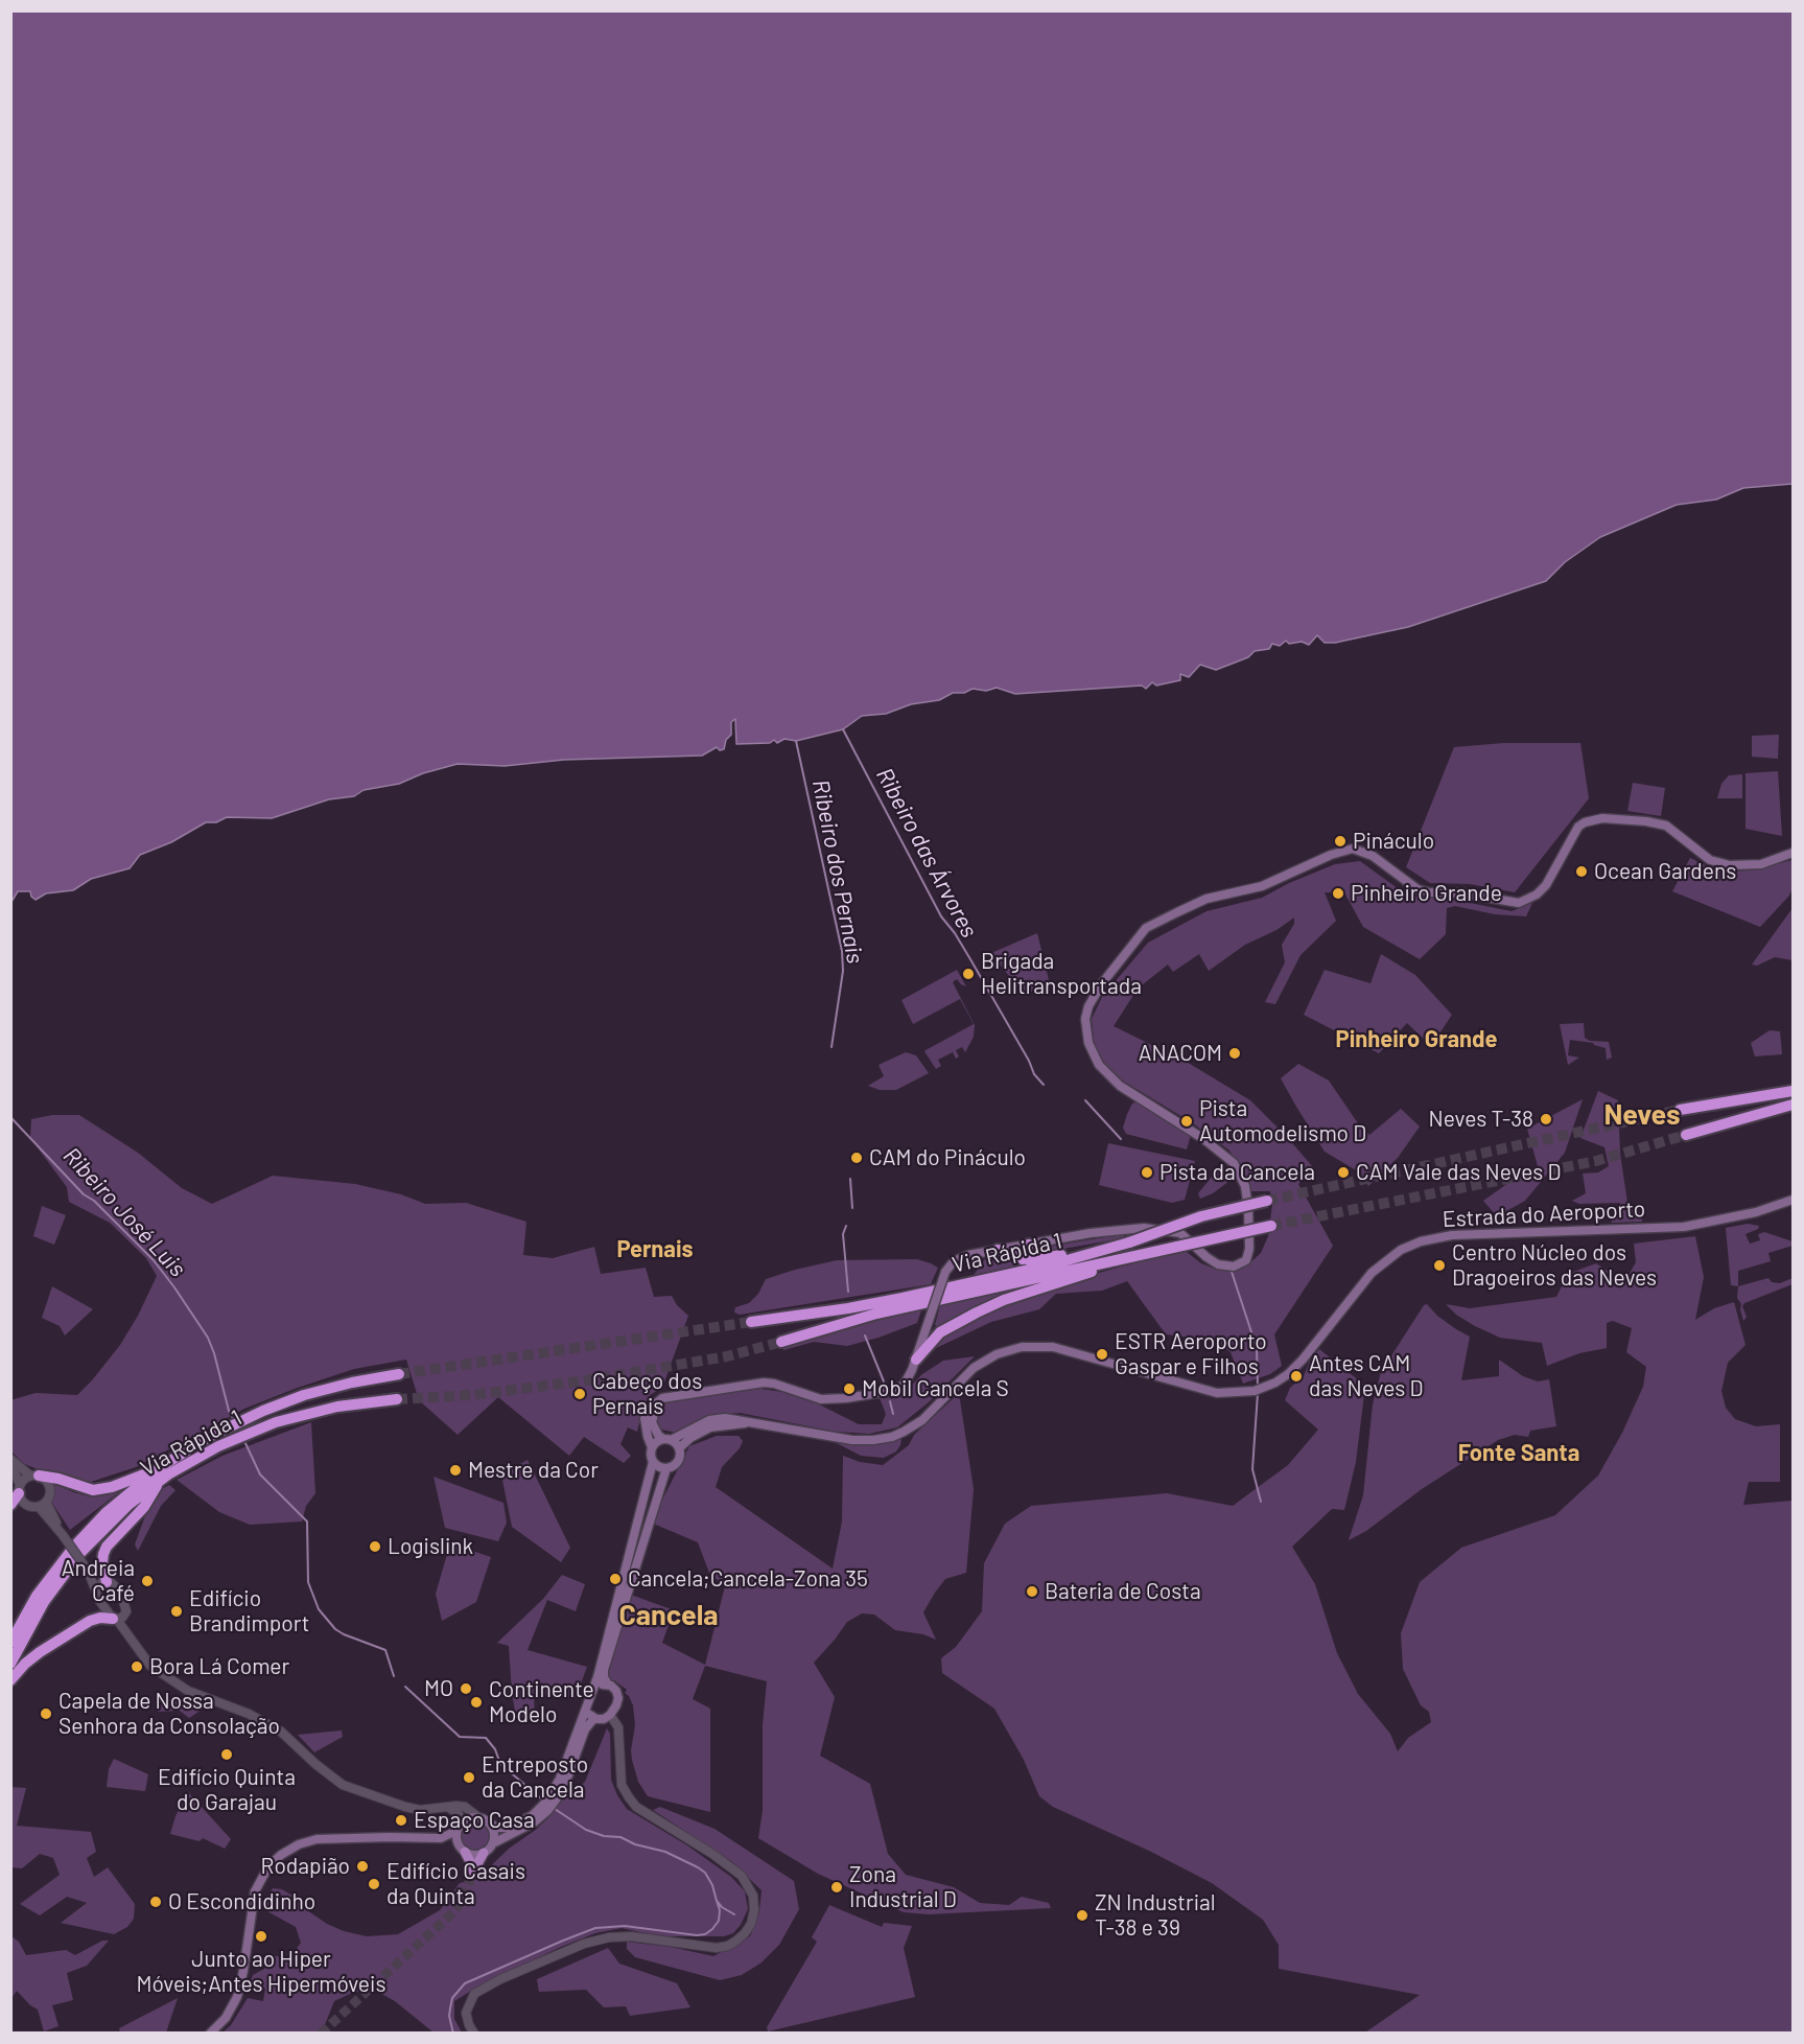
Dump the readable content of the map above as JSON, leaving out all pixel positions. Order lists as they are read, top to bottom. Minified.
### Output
{"streets":{"highway":["Via Rápida 1"],"main road":["Estrada do Aeroporto"]},"districts":["Pinheiro Grande","Neves","Pernais","Fonte Santa","Cancela"],"water":["Ribeiro das Árvores","Ribeiro dos Pernais","Ribeiro José Luis"],"places":["Pináculo","Ocean Gardens","Pinheiro Grande","Brigada Helitransportada","ANACOM","Neves T-38","Pista Automodelismo D","CAM do Pináculo","Pista da Cancela","CAM Vale das Neves D","Centro Núcleo dos Dragoeiros das Neves","ESTR Aeroporto Gaspar e Filhos","Antes CAM das Neves D","Mobil Cancela S","Cabeço dos Pernais","Mestre da Cor","Logislink","Cancela;Cancela-Zona 35","Andreia Café","Bateria de Costa","Edifício Brandimport","Bora Lá Comer","MO","Continente Modelo","Capela de Nossa Senhora da Consolação","Edifício Quinta do Garajau","Entreposto da Cancela","Espaço Casa","Rodapião","Edifício Casais da Quinta","Zona Industrial D","O Escondidinho","ZN Industrial T-38 e 39","Junto ao Hiper Móveis;Antes Hipermóveis"]}
